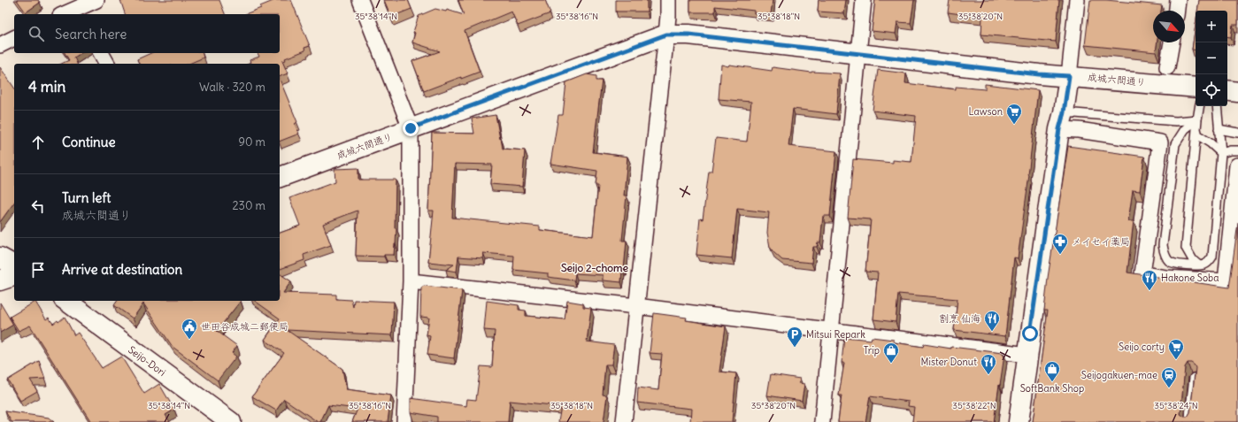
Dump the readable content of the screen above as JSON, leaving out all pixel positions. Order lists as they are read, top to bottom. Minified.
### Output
{"streets":{"street":["成城六間通り","Seijo-Dori"]},"districts":["Seijo 2-chome"],"places":{"supermarket":["Lawson","Seijo corty"],"pharmacy":["メイセイ薬局"],"restaurant":["Hakone Soba","割烹 仙海","Mister Donut"],"public building":["世田谷成城二郵便局"],"parking":["Mitsui Repark"],"shop":["Trip","SoftBank Shop"],"station":["Seijogakuen-mae"]},"north":"bottom right","page":{"map_buttons":["+","−"],"search":"Search here","heading":["4 min","Walk · 320 m"],"list":[["Continue","90 m"],["Turn left","成城六間通り","230 m"],"Arrive at destination"]},"coordinates":["35°38'14\"N","35°38'16\"N","35°38'18\"N","35°38'20\"N","35°38'22\"N","35°38'24\"N"]}
